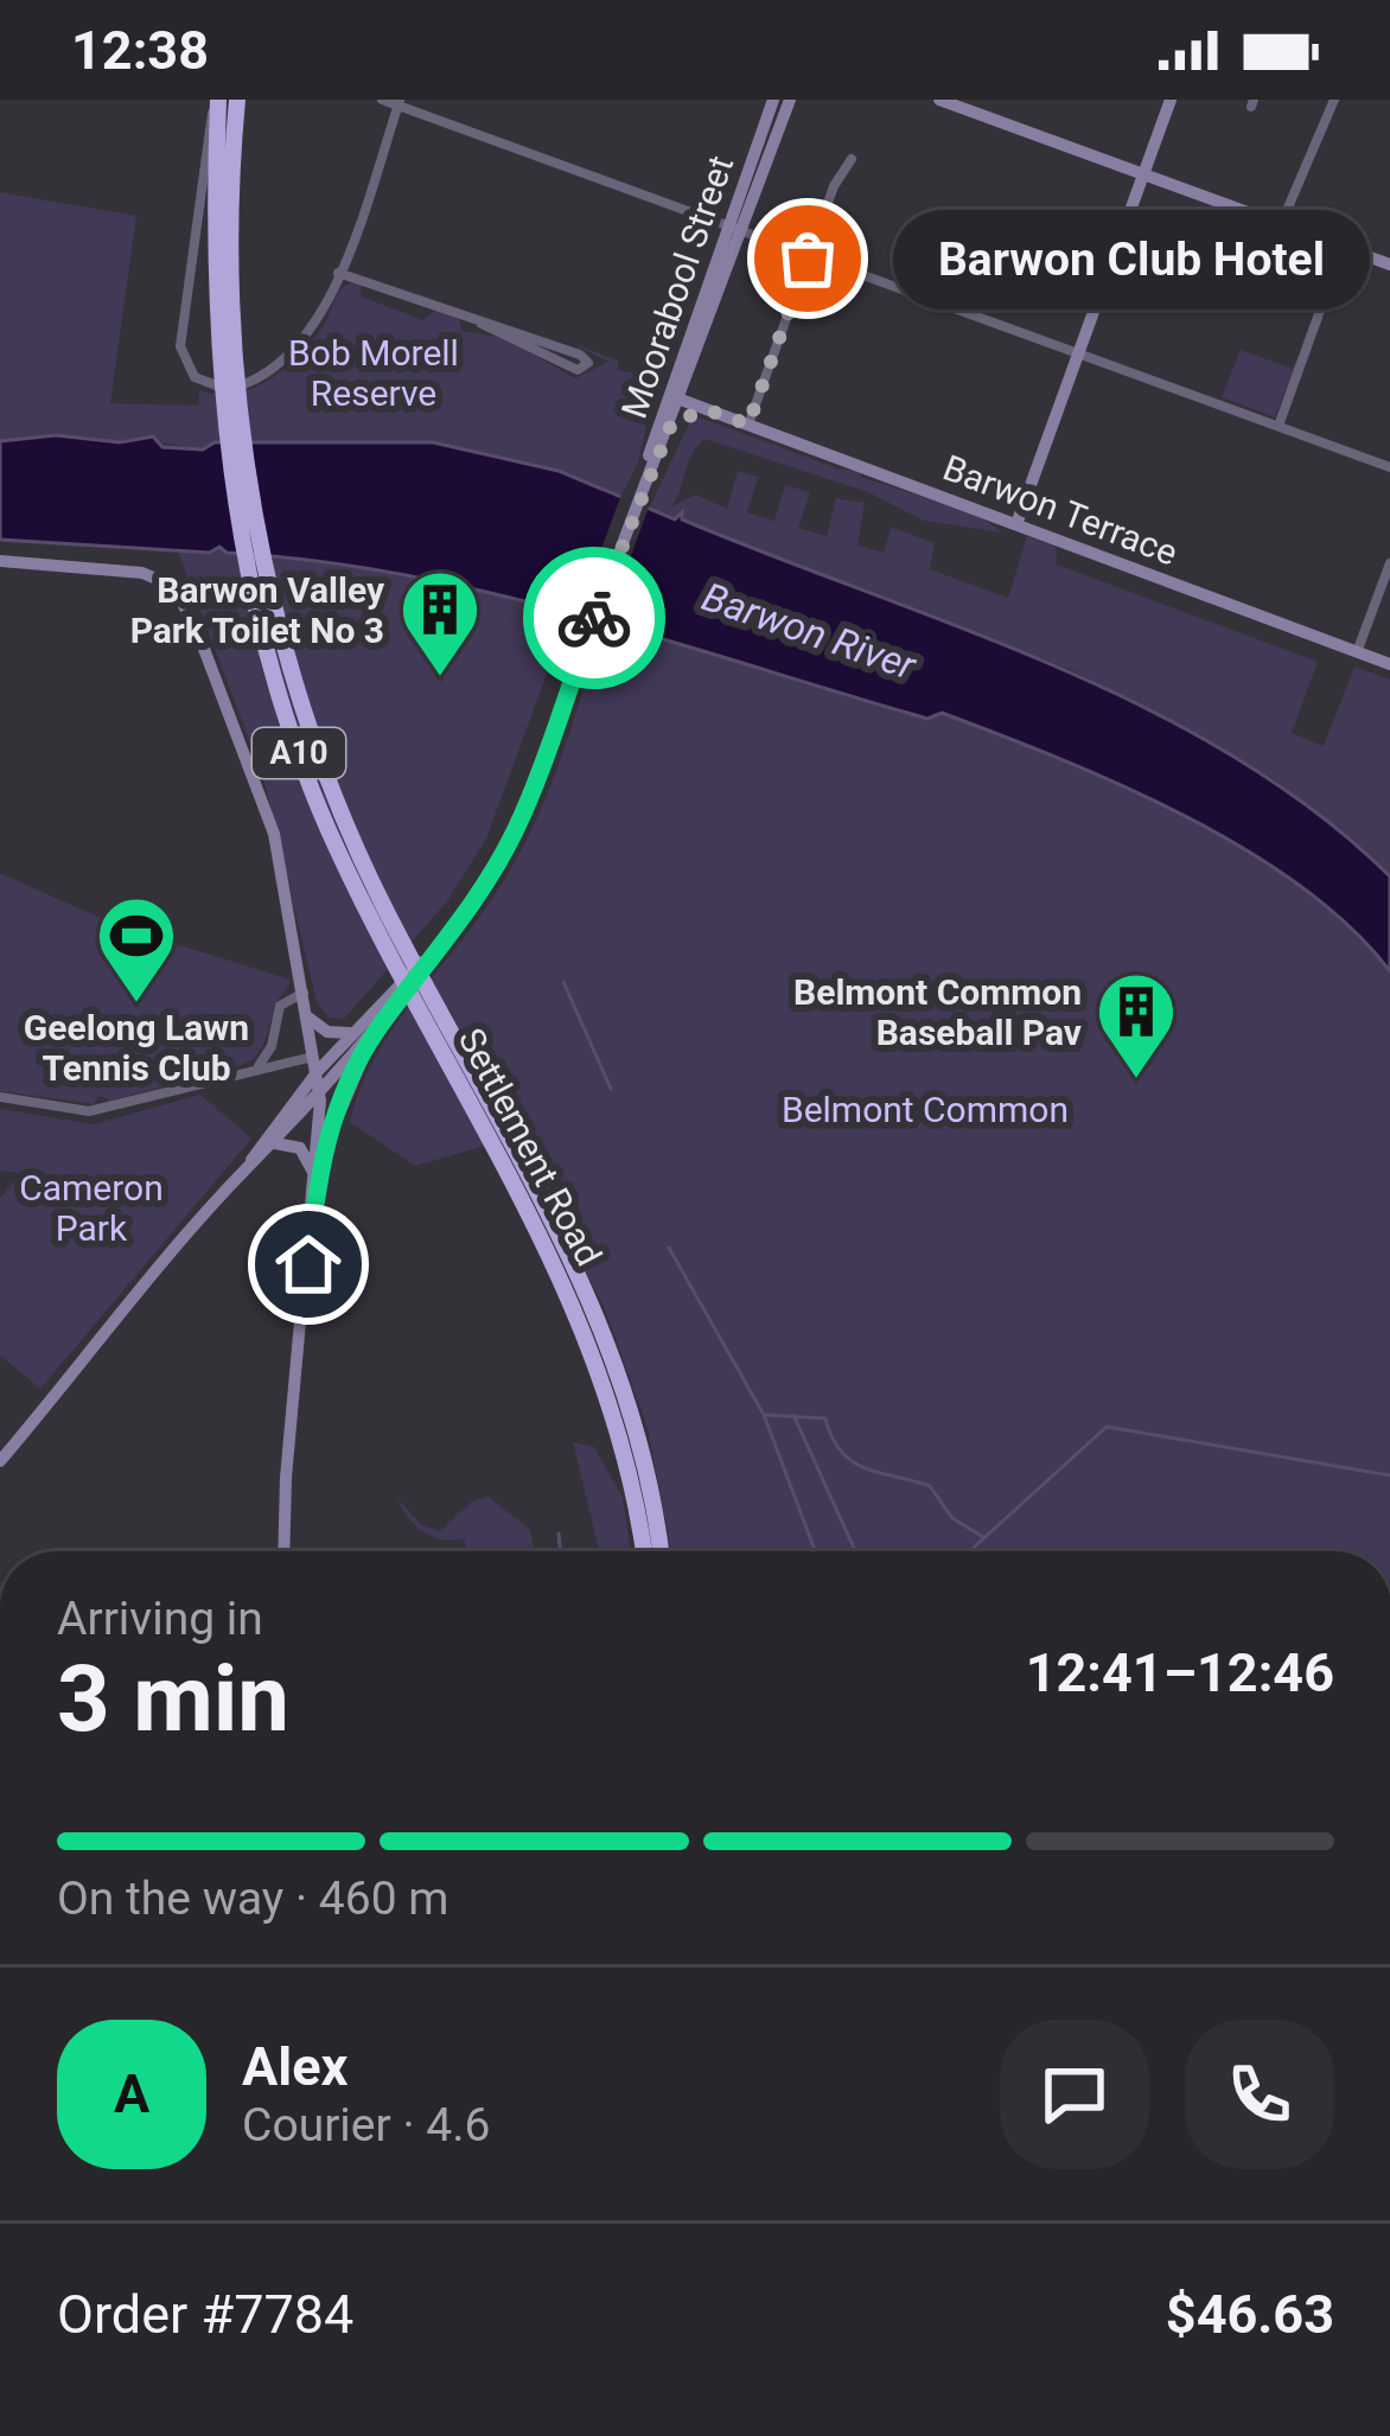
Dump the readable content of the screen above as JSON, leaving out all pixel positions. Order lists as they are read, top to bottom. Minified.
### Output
{"streets":{"highway":["A10","Settlement Road"],"street":["Moorabool Street","Barwon Terrace"]},"crossings":[["Moorabool Street","Barwon Terrace"]],"water":["Barwon River"],"parks":["Bob Morell Reserve","Belmont Common","Cameron Park"],"places":{"other":["Barwon Club Hotel"],"building":["Barwon Valley Park Toilet No 3","Belmont Common Baseball Pav"],"sports":["Geelong Lawn Tennis Club"]},"page":{"status":"12:38","bubble":"Barwon Club Hotel","heading":["3 min","Arriving in","12:41–12:46"],"panel":["Alex","Courier · 4.6","Order #7784","$46.63"],"bar":"On the way · 460 m","round":"A"}}
